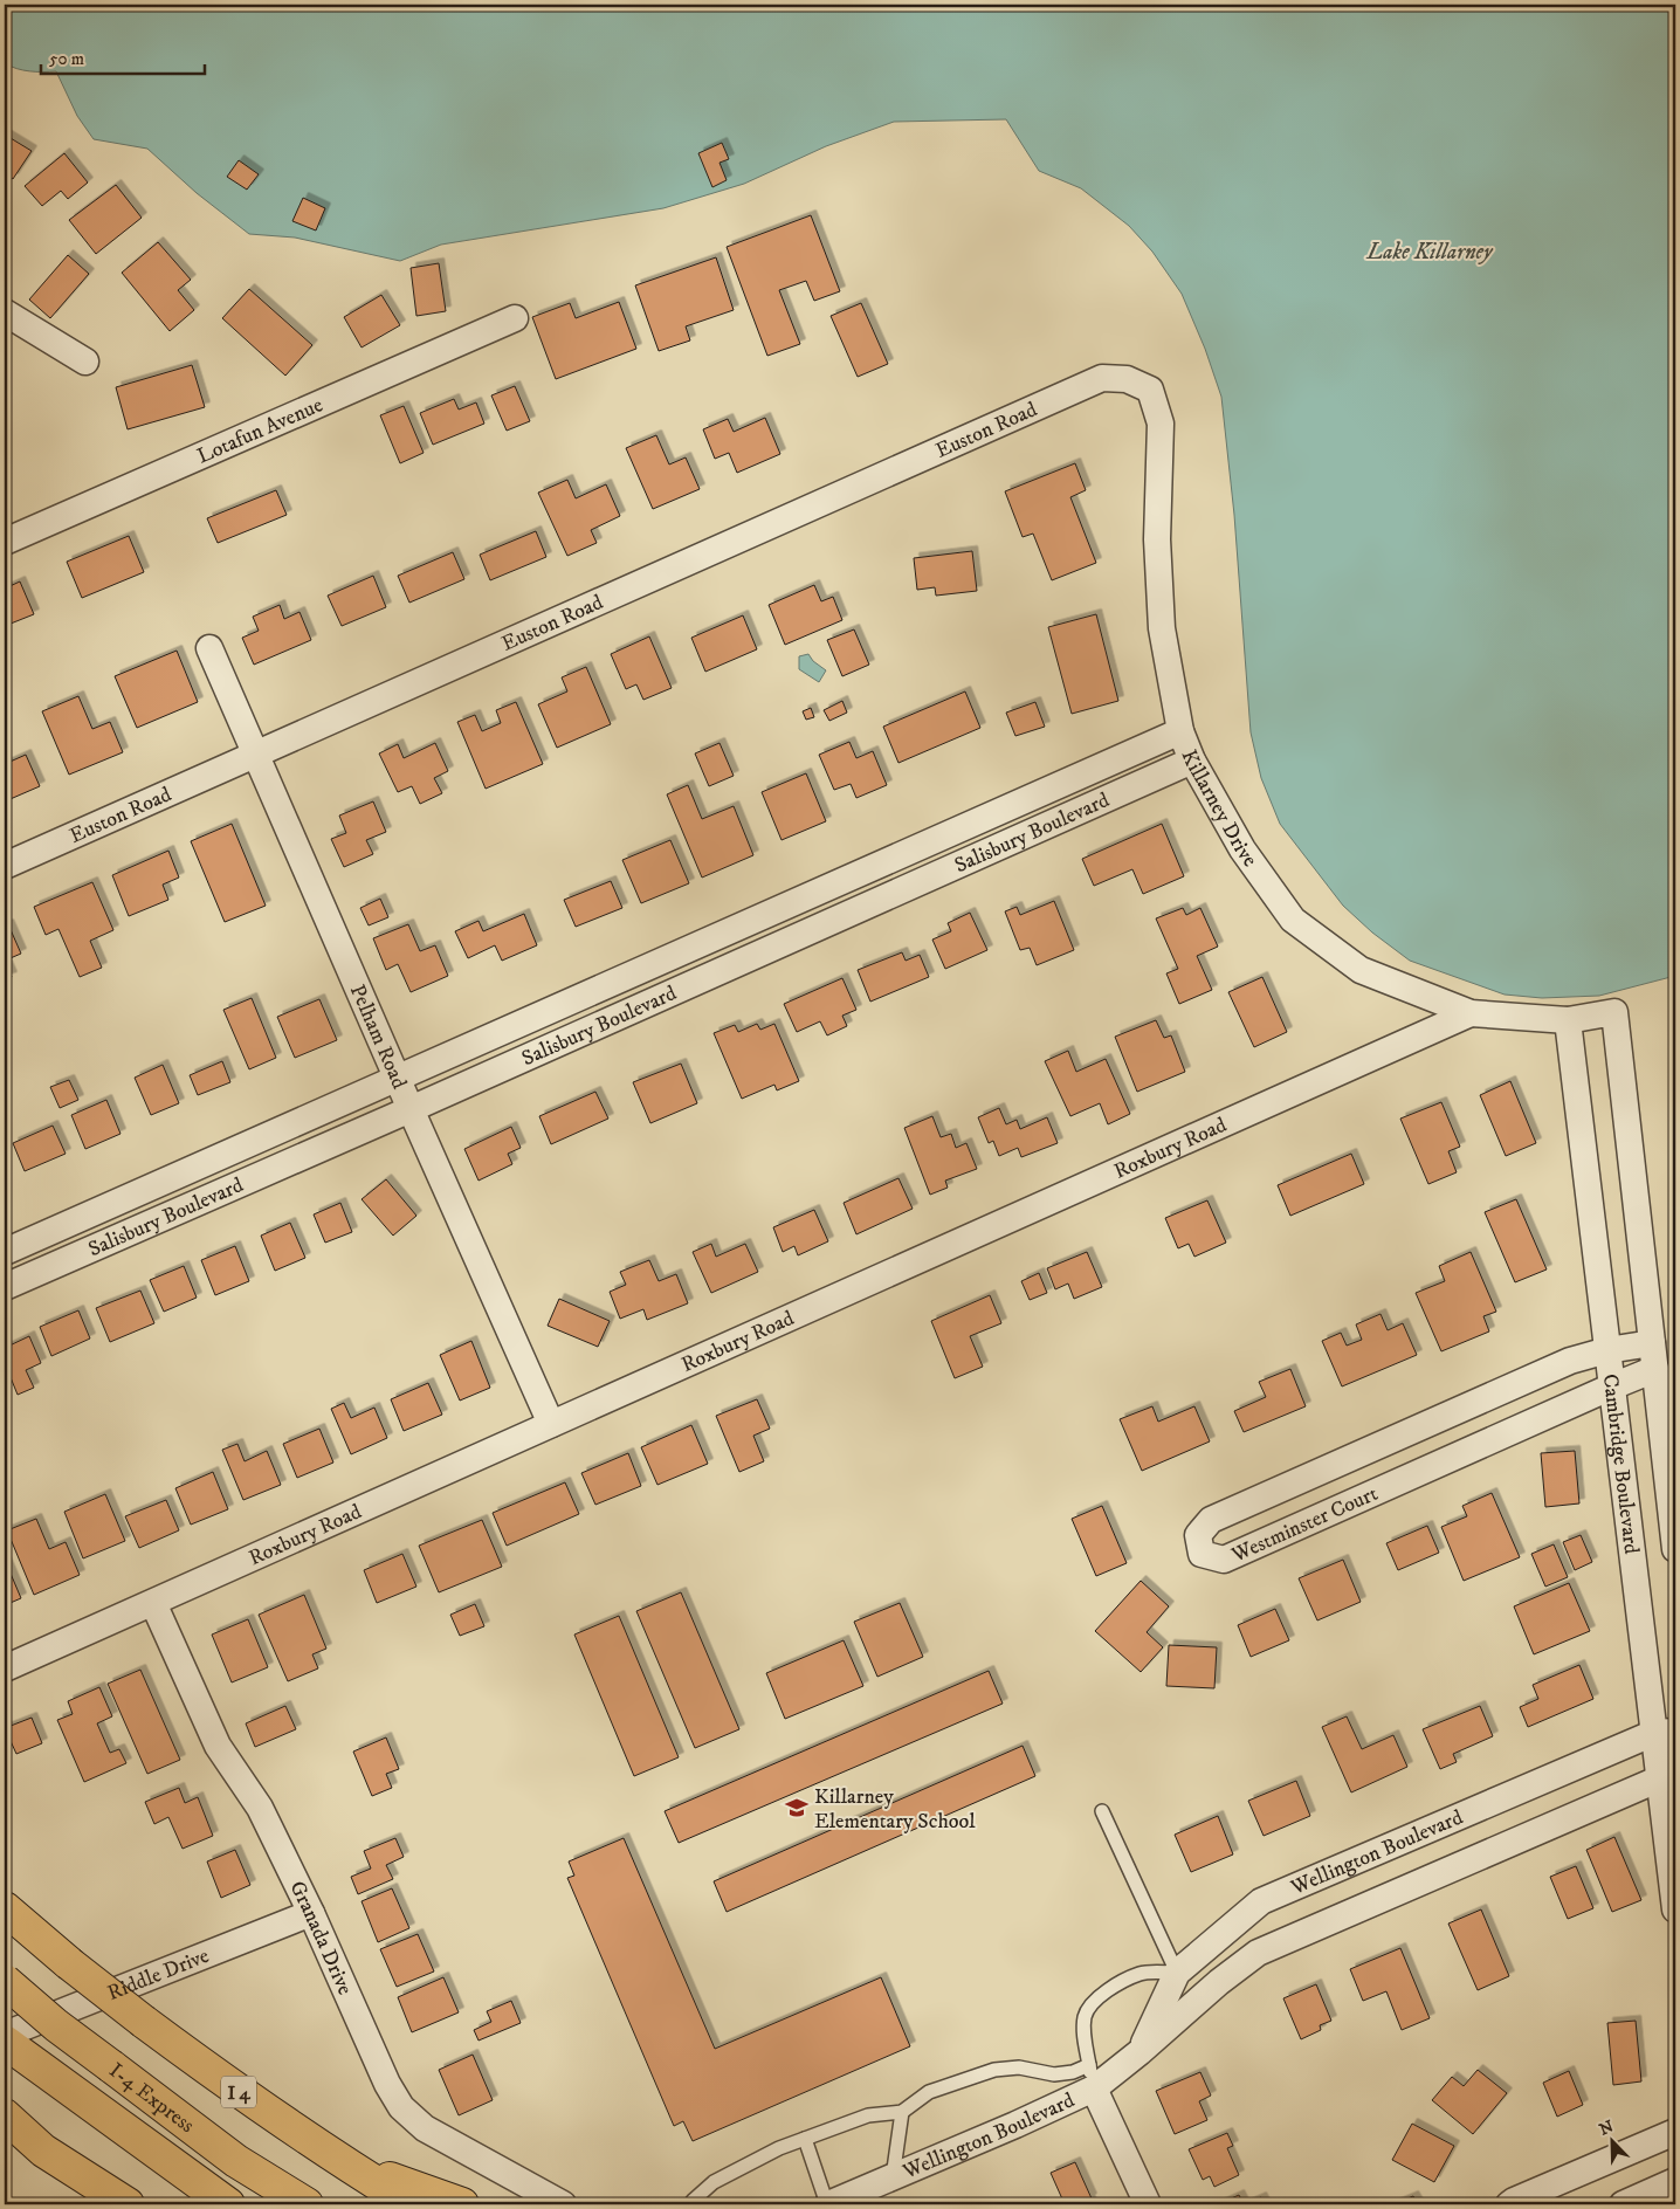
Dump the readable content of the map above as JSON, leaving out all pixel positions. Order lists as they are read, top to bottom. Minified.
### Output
{"streets":{"highway":["I 4","I-4 Express"],"street":["Euston Road","Lotafun Avenue","Killarney Drive","Salisbury Boulevard","Pelham Road","Roxbury Road","Cambridge Boulevard","Westminster Court","Wellington Boulevard","Granada Drive","Riddle Drive"]},"crossings":[["Euston Road","Killarney Drive"],["Euston Road","Pelham Road"],["Killarney Drive","Salisbury Boulevard"],["Killarney Drive","Roxbury Road"],["Killarney Drive","Cambridge Boulevard"],["Killarney Drive","Westminster Court"],["Salisbury Boulevard","Pelham Road"],["Pelham Road","Roxbury Road"],["Roxbury Road","Granada Drive"],["Cambridge Boulevard","Westminster Court"],["Cambridge Boulevard","Wellington Boulevard"],["Granada Drive","Riddle Drive"]],"water":["Lake Killarney"],"places":{"school or university":["Killarney Elementary School"]},"scale_bar":"50 m","north":"top left"}
